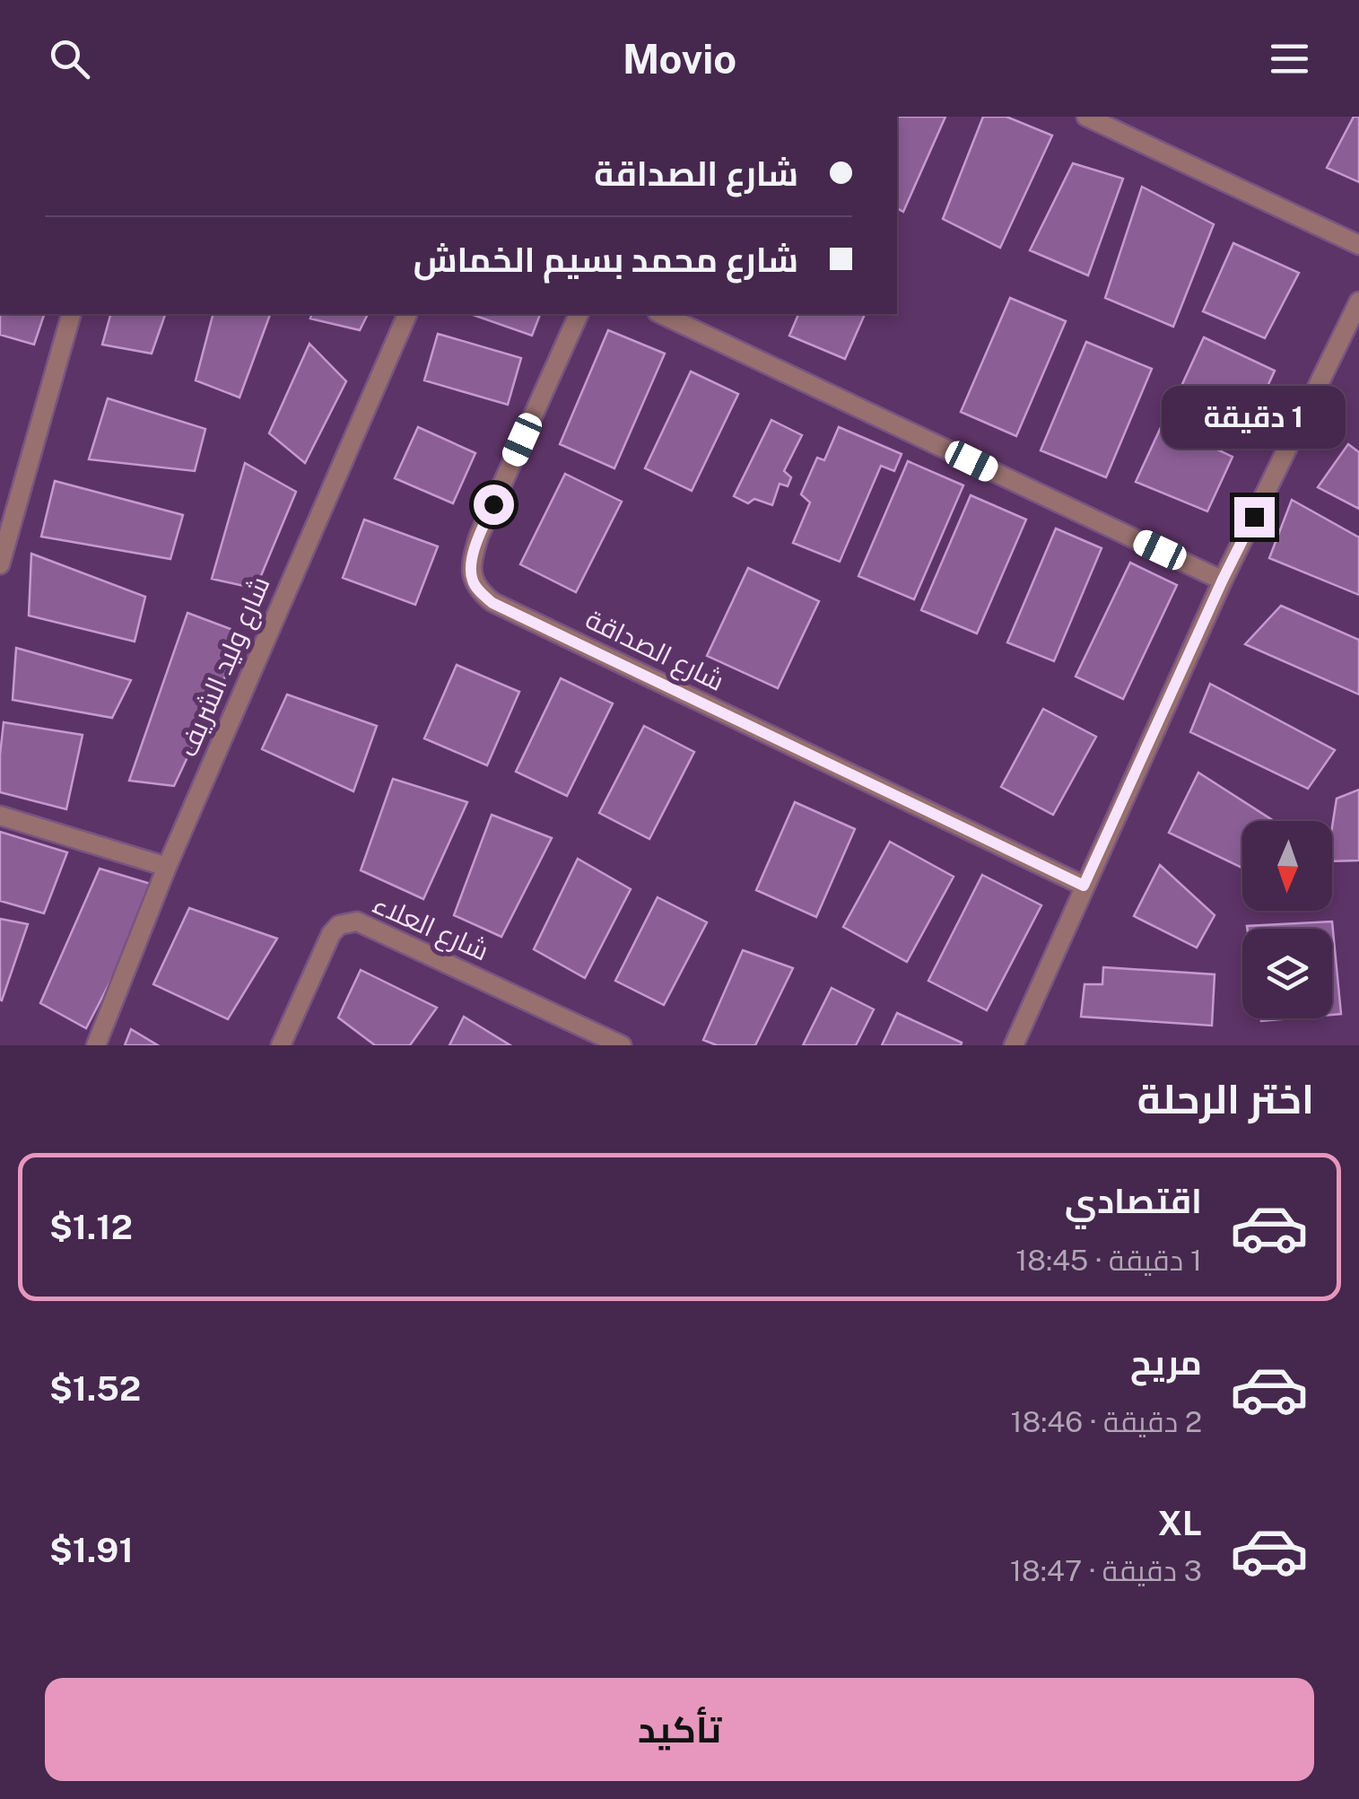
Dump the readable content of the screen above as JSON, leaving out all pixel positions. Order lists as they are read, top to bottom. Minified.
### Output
{"streets":{"street":["شارع الصداقة","شارع وليد الشريف","شارع العلاء"]},"north":"bottom","page":{"header":"Movio","banner":["شارع الصداقة","شارع محمد بسيم الخماش"],"bubble":"1 دقيقة","heading":"اختر الرحلة","list":[{"name":"اقتصادي","note":"1 دقيقة · 18:45","value":"$1.12"},{"name":"مريح","note":"2 دقيقة · 18:46","value":"$1.52"},{"name":"XL","note":"3 دقيقة · 18:47","value":"$1.91"}],"buttons":"تأكيد"}}
